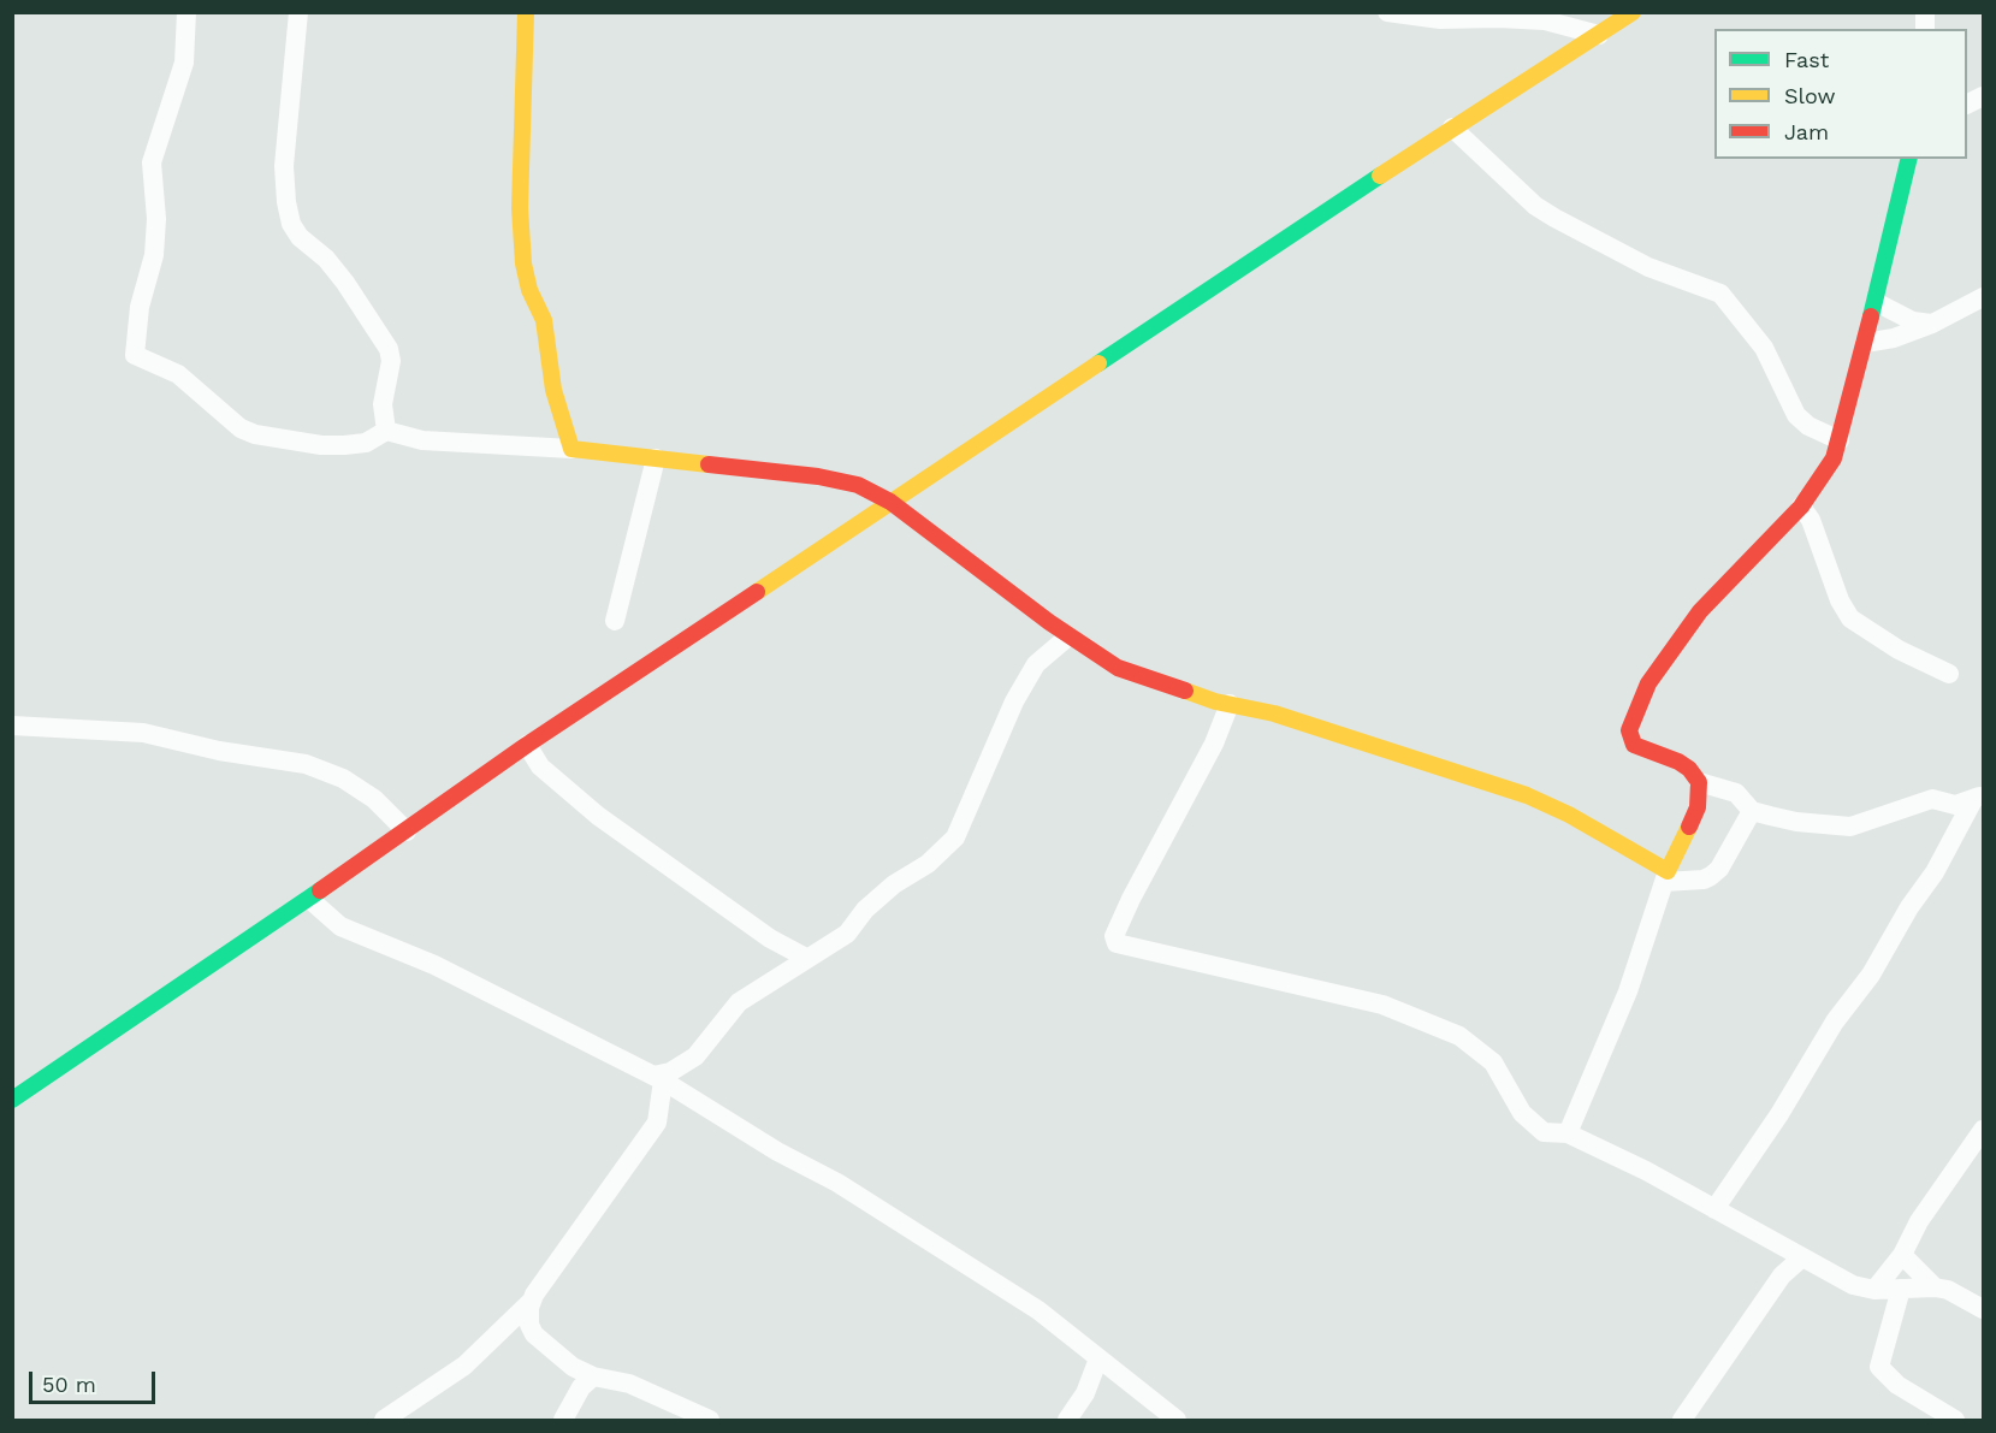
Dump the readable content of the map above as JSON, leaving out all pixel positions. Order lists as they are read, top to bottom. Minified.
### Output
{"legend":["Fast","Slow","Jam"],"scale_bar":"50 m"}
